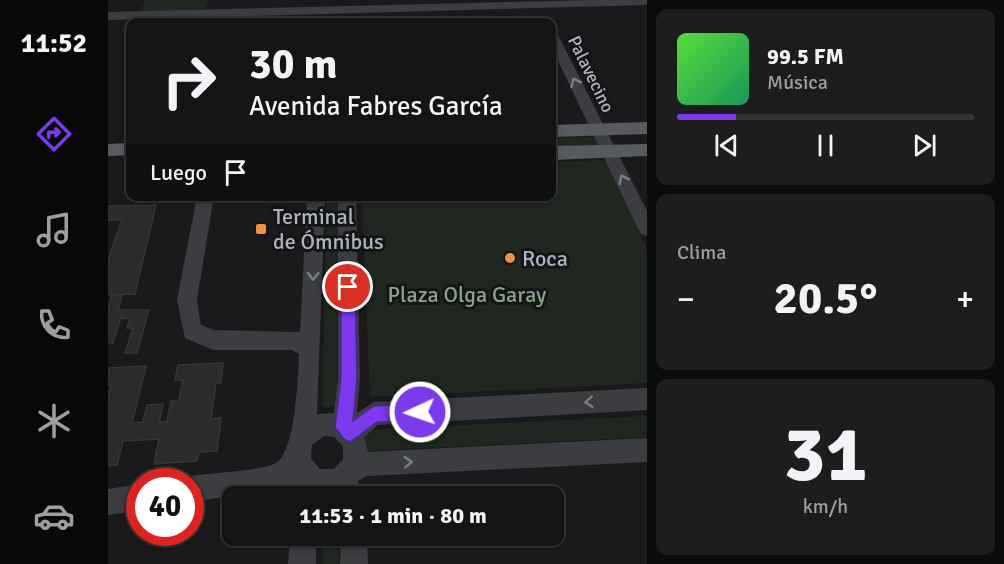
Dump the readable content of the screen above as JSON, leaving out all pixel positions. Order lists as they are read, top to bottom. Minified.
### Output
{"streets":{"street":["Palavecino"]},"one_way":["Palavecino"],"parks":["Plaza Olga Garay"],"places":{"transit":["Terminal de Ómnibus"],"other":["Roca"]},"page":{"tabs":"11:52","turn":["30 m","Avenida Fabres García"],"song":["99.5 FM","Música"],"then":"Luego","tile":["Clima",["31","km/h"]],"heat":["−","20.5°","+"],"limit":"40","trip":"11:53 · 1 min · 80 m"}}
